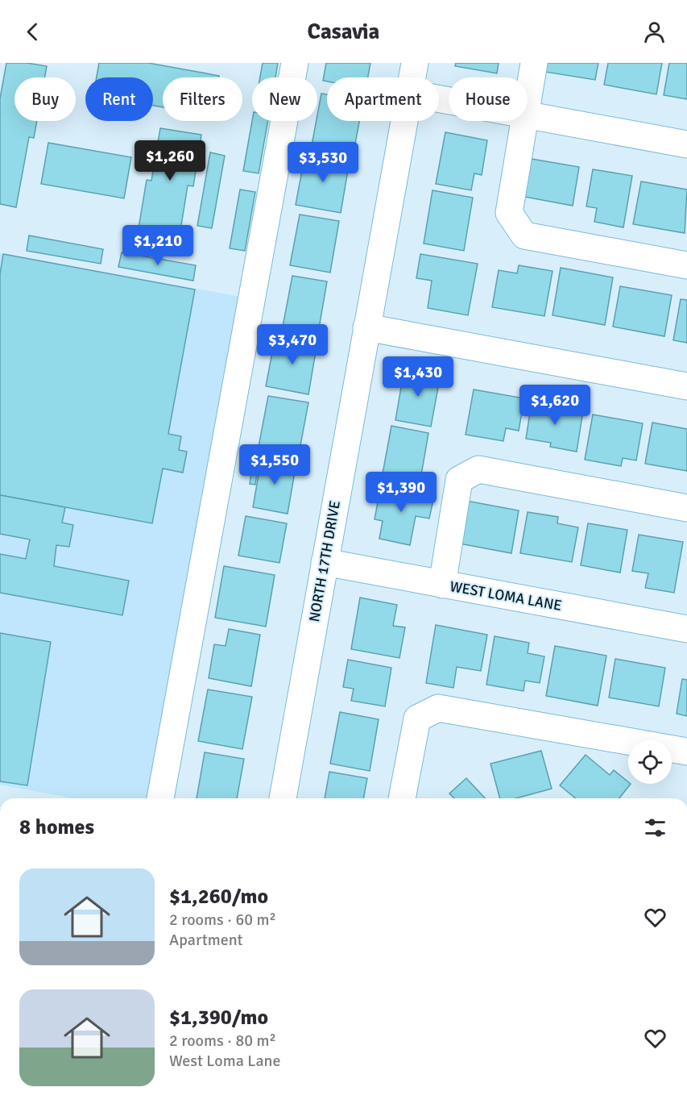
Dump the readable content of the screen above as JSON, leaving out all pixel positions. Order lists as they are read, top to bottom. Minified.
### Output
{"streets":{"street":["NORTH 17TH DRIVE","WEST LOMA LANE"]},"crossings":[["NORTH 17TH DRIVE","WEST LOMA LANE"]],"page":{"header":"Casavia","chip":["Buy","Rent","Filters","New","Apartment","House"],"price":["$1,260","$3,530","$1,210","$3,470","$1,430","$1,620","$1,550","$1,390"],"heading":"8 homes","list":[{"name":"$1,260/mo","note":"2 rooms · 60 m² · Apartment"},{"name":"$1,390/mo","note":"2 rooms · 80 m² · West Loma Lane"}]}}
